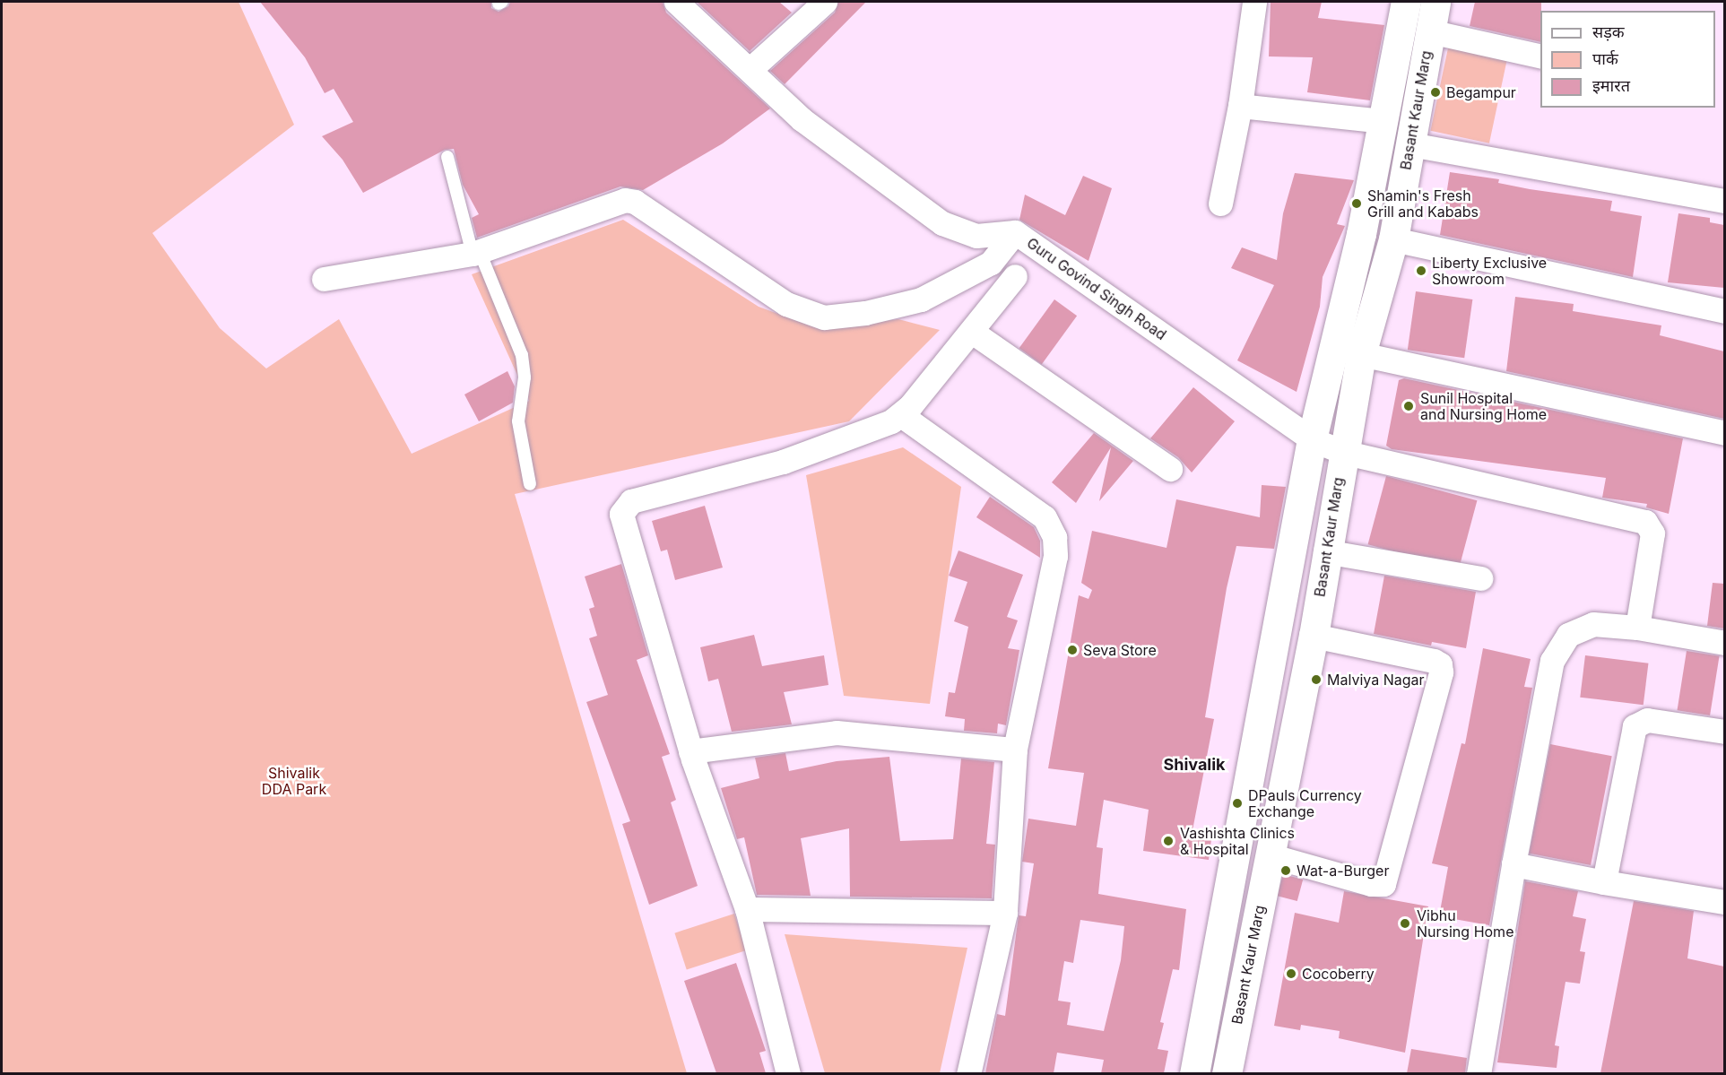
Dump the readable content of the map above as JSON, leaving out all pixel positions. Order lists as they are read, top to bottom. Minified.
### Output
{"streets":{"main road":["Basant Kaur Marg"],"street":["Guru Govind Singh Road"]},"crossings":[["Basant Kaur Marg","Guru Govind Singh Road"]],"districts":["Shivalik"],"parks":["Shivalik DDA Park"],"places":["Begampur","Shamin's Fresh Grill and Kababs","Liberty Exclusive Showroom","Sunil Hospital and Nursing Home","Seva Store","Malviya Nagar","DPauls Currency Exchange","Vashishta Clinics & Hospital","Wat-a-Burger","Vibhu Nursing Home","Cocoberry"],"legend":["सड़क","पार्क","इमारत"]}
